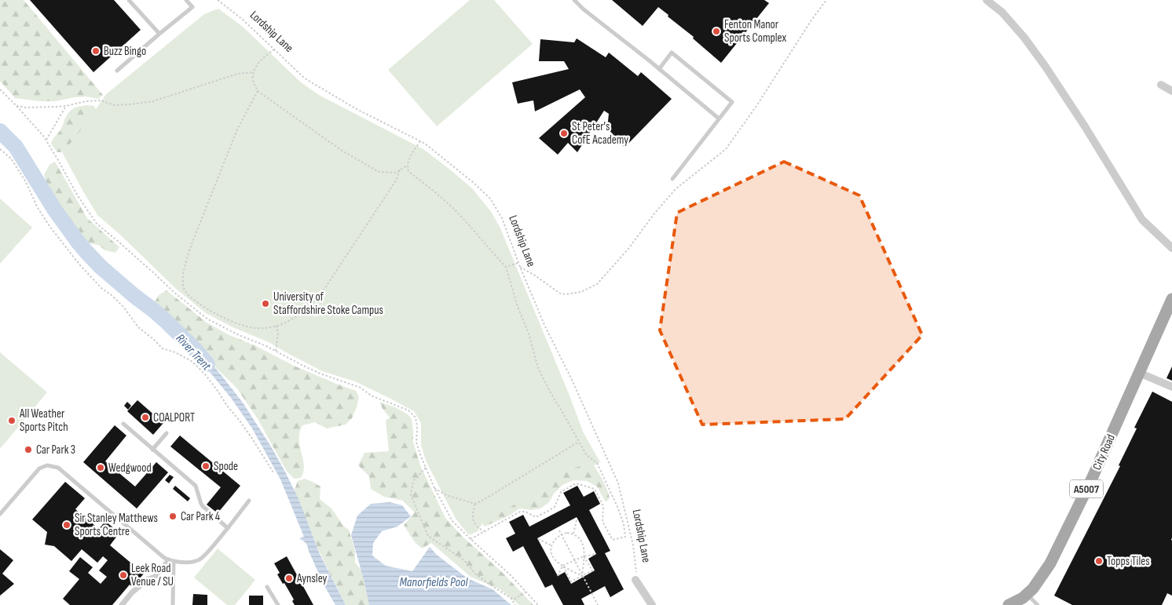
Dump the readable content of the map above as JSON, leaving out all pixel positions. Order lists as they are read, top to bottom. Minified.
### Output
{"streets":{"main road":["City Road","A5007"],"street":["Lordship Lane"]},"water":["River Trent","Manorfields Pool"],"places":["Fenton Manor Sports Complex","Buzz Bingo","St Peter's CofE Academy","University of Staffordshire Stoke Campus","COALPORT","All Weather Sports Pitch","Car Park 3","Spode","Wedgwood","Car Park 4","Sir Stanley Matthews Sports Centre","Topps Tiles","Leek Road Venue / SU","Aynsley"]}
